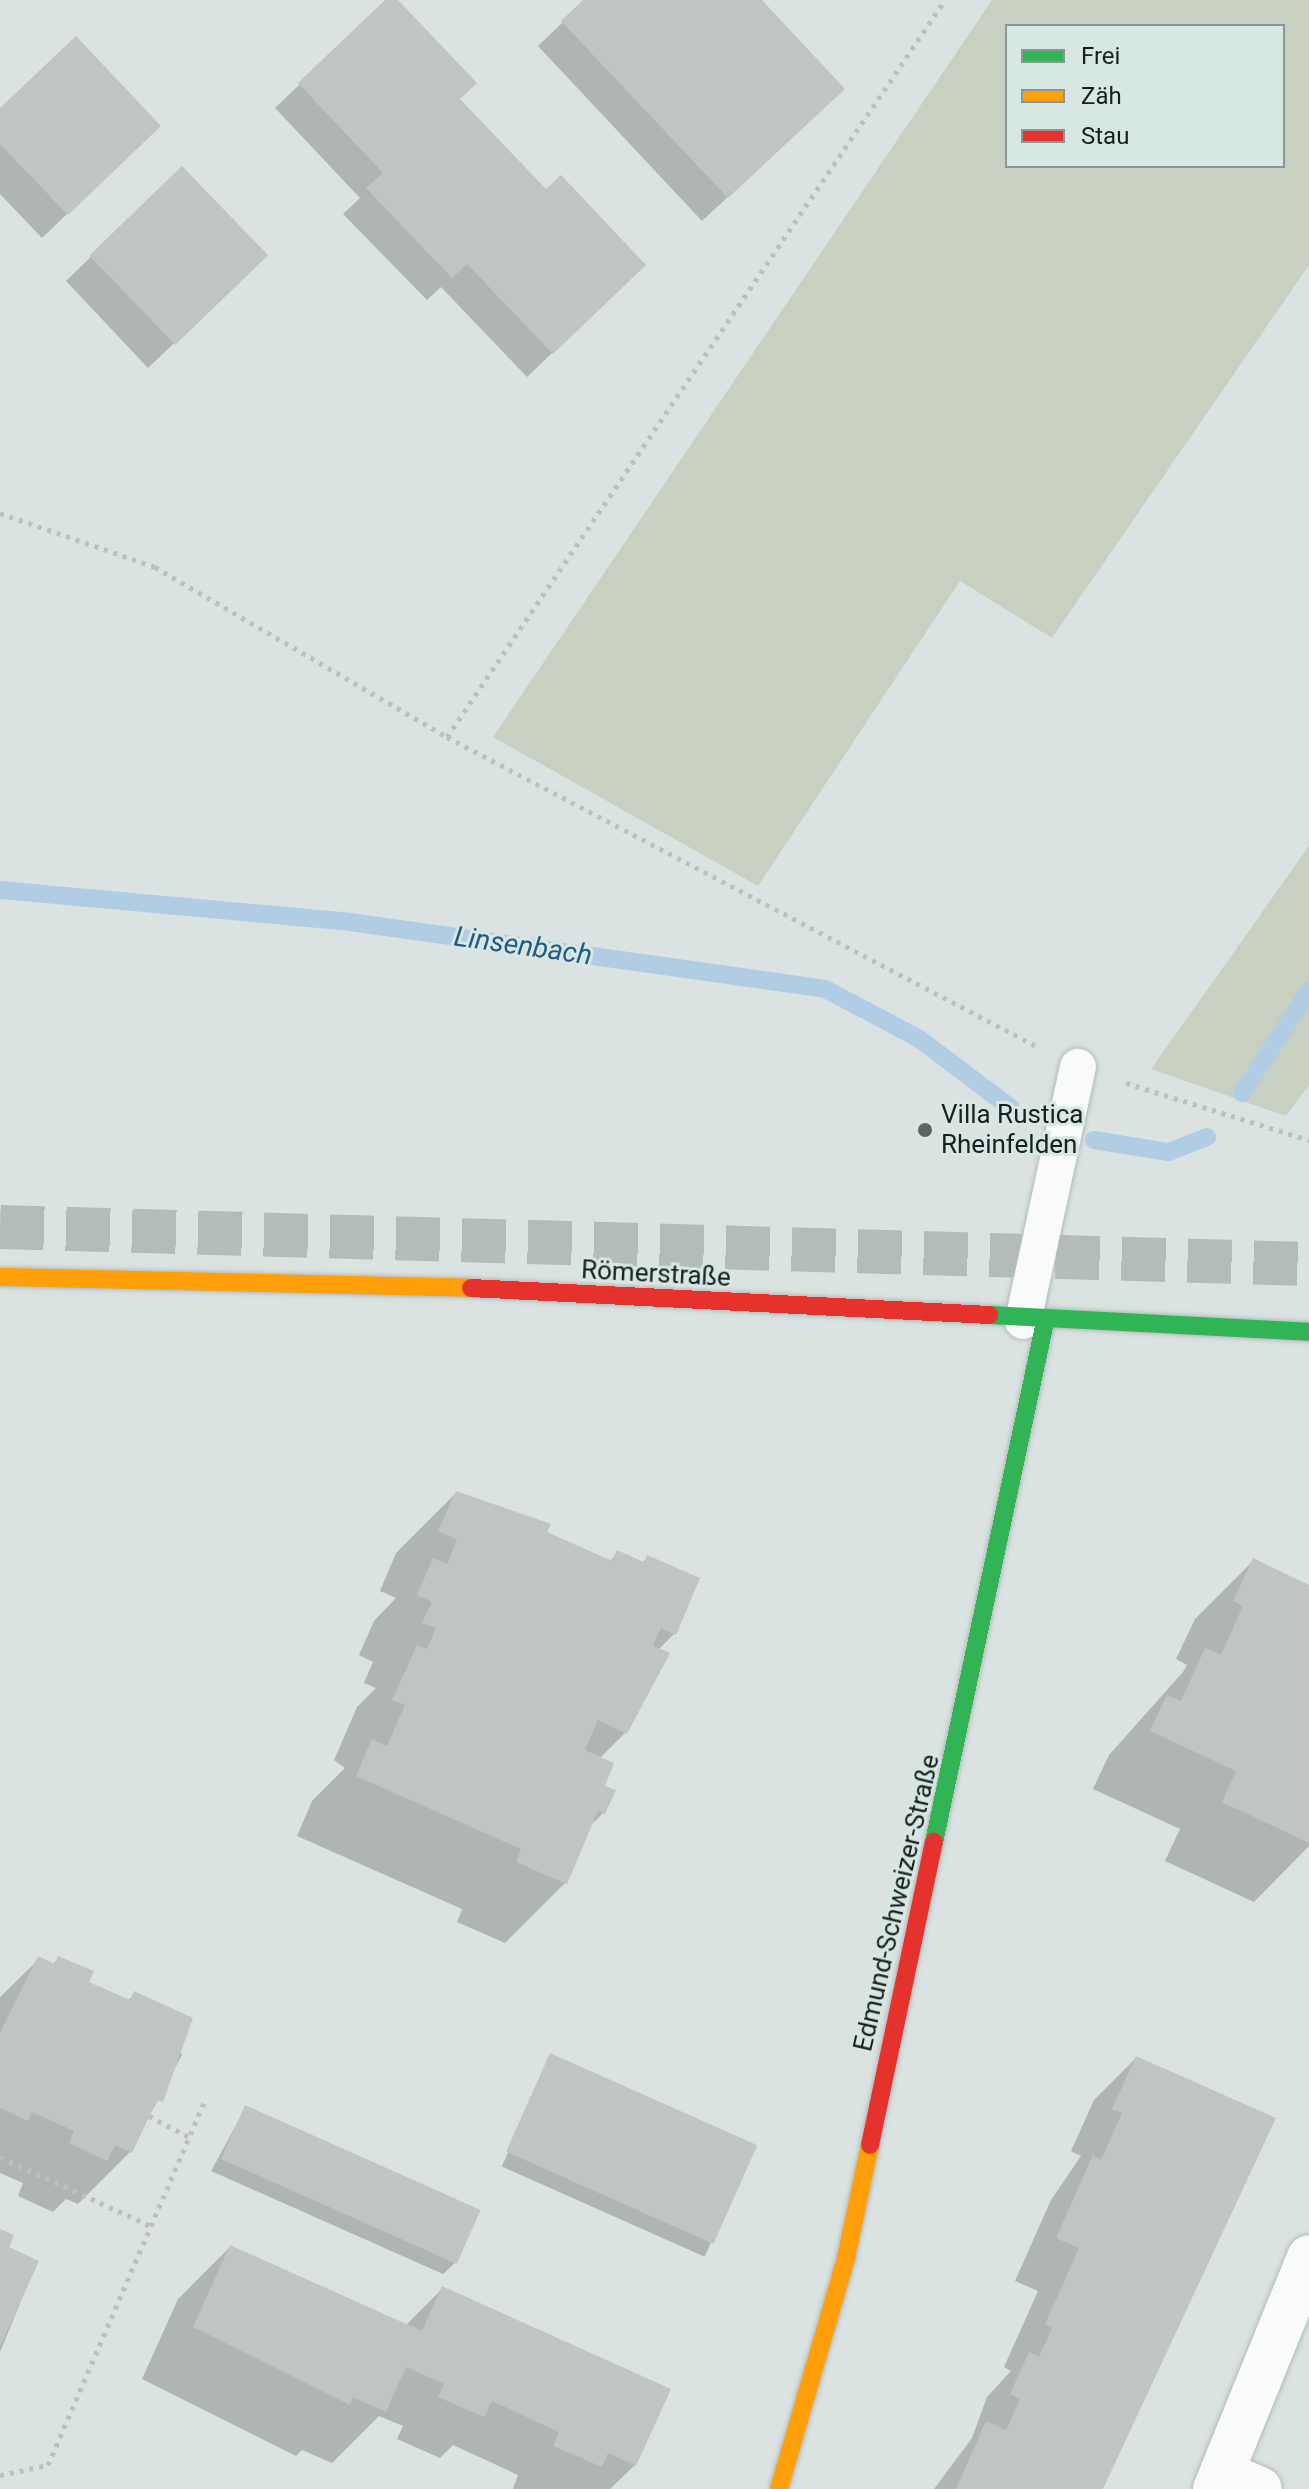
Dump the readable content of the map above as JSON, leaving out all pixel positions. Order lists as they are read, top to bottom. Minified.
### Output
{"streets":{"street":["Römerstraße","Edmund-Schweizer-Straße"]},"crossings":[["Römerstraße","Edmund-Schweizer-Straße"]],"water":["Linsenbach"],"places":["Villa Rustica Rheinfelden"],"legend":["Frei","Zäh","Stau"]}
